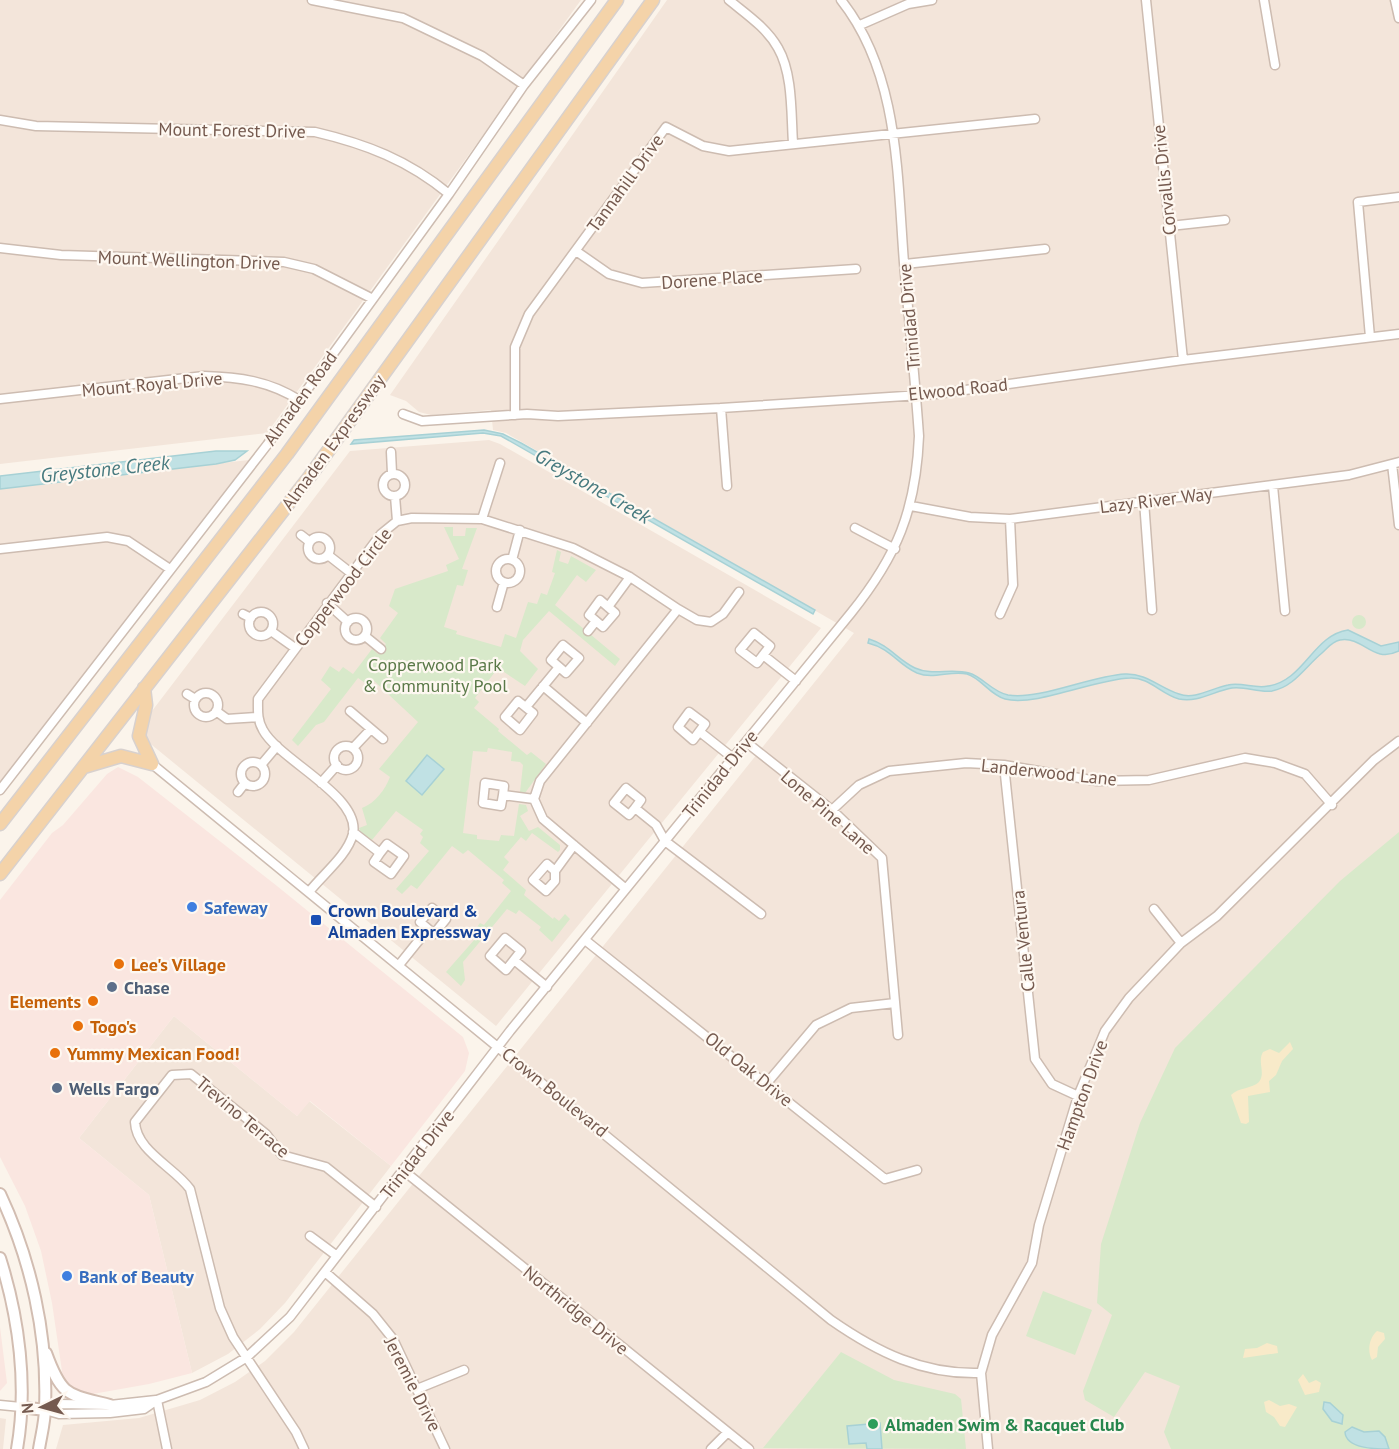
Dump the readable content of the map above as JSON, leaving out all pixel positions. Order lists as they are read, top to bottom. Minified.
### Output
{"streets":{"main road":["Trinidad Drive","Almaden Expressway"],"street":["Mount Forest Drive","Corvallis Drive","Tannahill Drive","Mount Wellington Drive","Dorene Place","Mount Royal Drive","Elwood Road","Almaden Road","Lazy River Way","Copperwood Circle","Landerwood Lane","Lone Pine Lane","Calle Ventura","Old Oak Drive","Crown Boulevard","Hampton Drive","Trevino Terrace","Northridge Drive","Jeremie Drive"]},"crossings":[["Mount Forest Drive","Almaden Road"],["Corvallis Drive","Elwood Road"],["Tannahill Drive","Dorene Place"],["Tannahill Drive","Trinidad Drive"],["Tannahill Drive","Elwood Road"],["Mount Wellington Drive","Almaden Road"],["Trinidad Drive","Elwood Road"],["Trinidad Drive","Lazy River Way"],["Trinidad Drive","Lone Pine Lane"],["Trinidad Drive","Old Oak Drive"],["Trinidad Drive","Crown Boulevard"],["Trinidad Drive","Trevino Terrace"],["Trinidad Drive","Northridge Drive"],["Trinidad Drive","Jeremie Drive"],["Mount Royal Drive","Almaden Road"],["Landerwood Lane","Lone Pine Lane"],["Landerwood Lane","Calle Ventura"],["Landerwood Lane","Hampton Drive"],["Calle Ventura","Hampton Drive"],["Crown Boulevard","Hampton Drive"]],"water":["Greystone Creek"],"parks":["Copperwood Park & Community Pool"],"places":{"other":["Safeway","Lee's Village","Chase","Elements","Togo's","Yummy Mexican Food!","Wells Fargo","Bank of Beauty","Almaden Swim & Racquet Club"],"transit":["Crown Boulevard & Almaden Expressway"]},"north":"left"}
